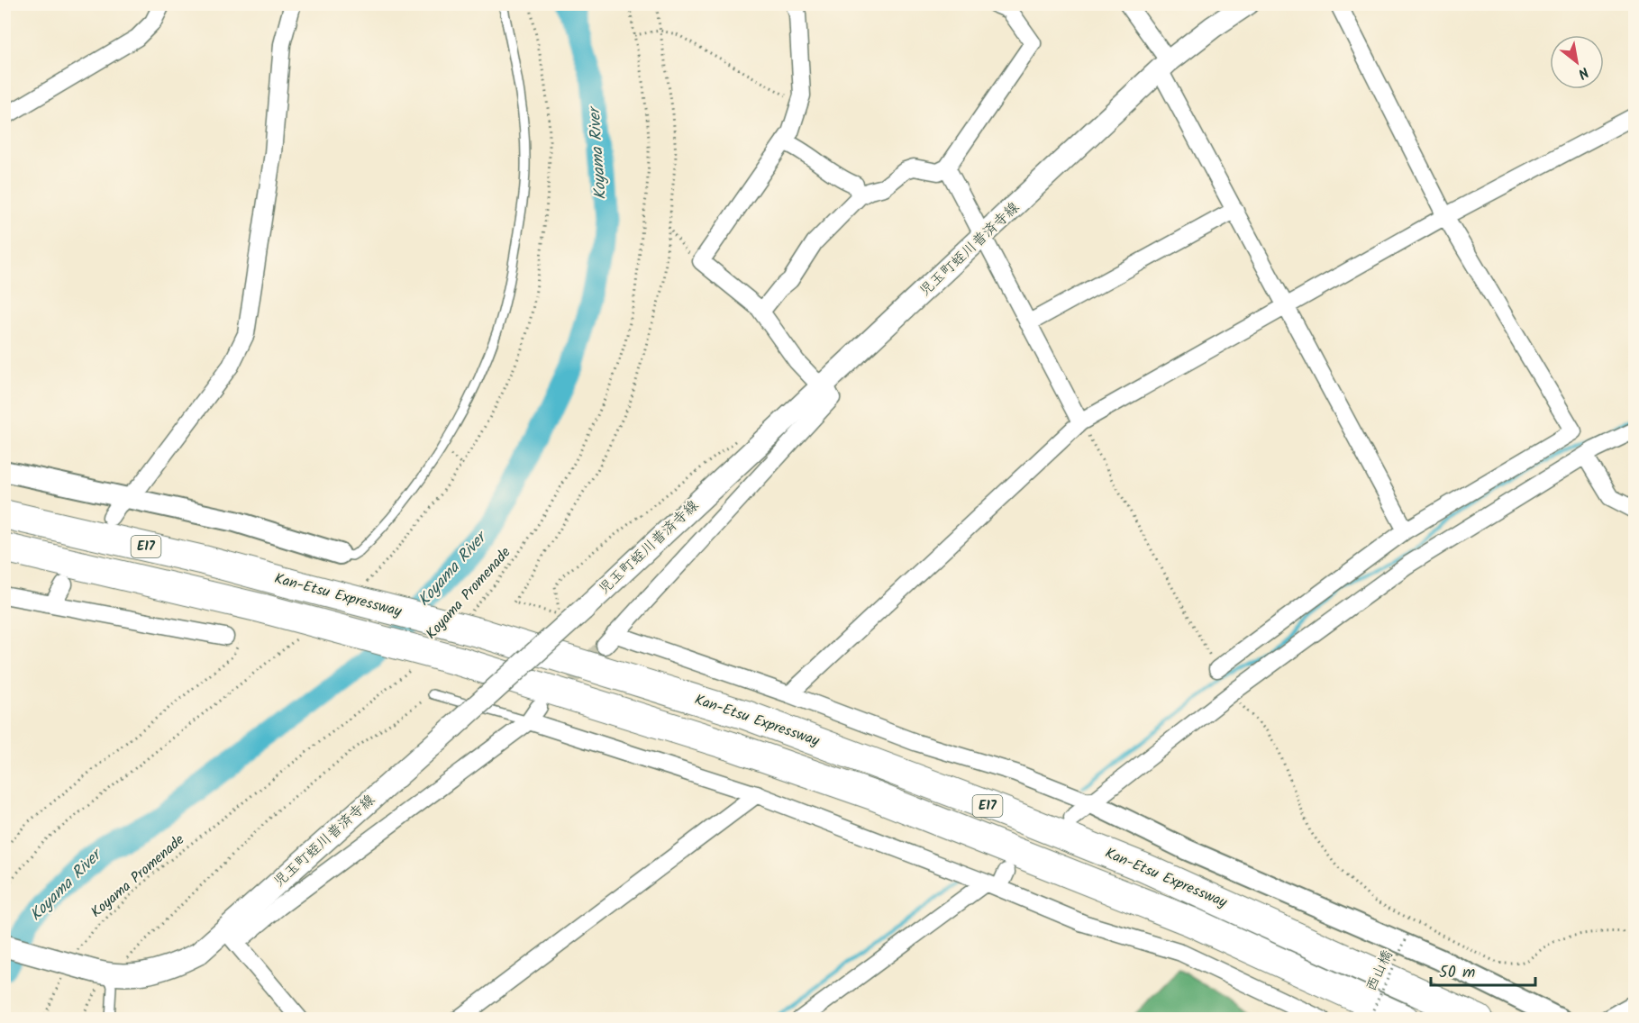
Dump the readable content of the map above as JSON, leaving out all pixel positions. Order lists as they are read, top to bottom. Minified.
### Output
{"streets":{"highway":["E17","Kan-Etsu Expressway"],"main road":["児玉町蛭川普済寺線"],"path":["Koyama Promenade","西山橋"]},"crossings":[["児玉町蛭川普済寺線","Koyama Promenade"],["Koyama Promenade","Kan-Etsu Expressway"]],"water":["Koyama River"],"scale_bar":"50 m","north":"bottom right"}
